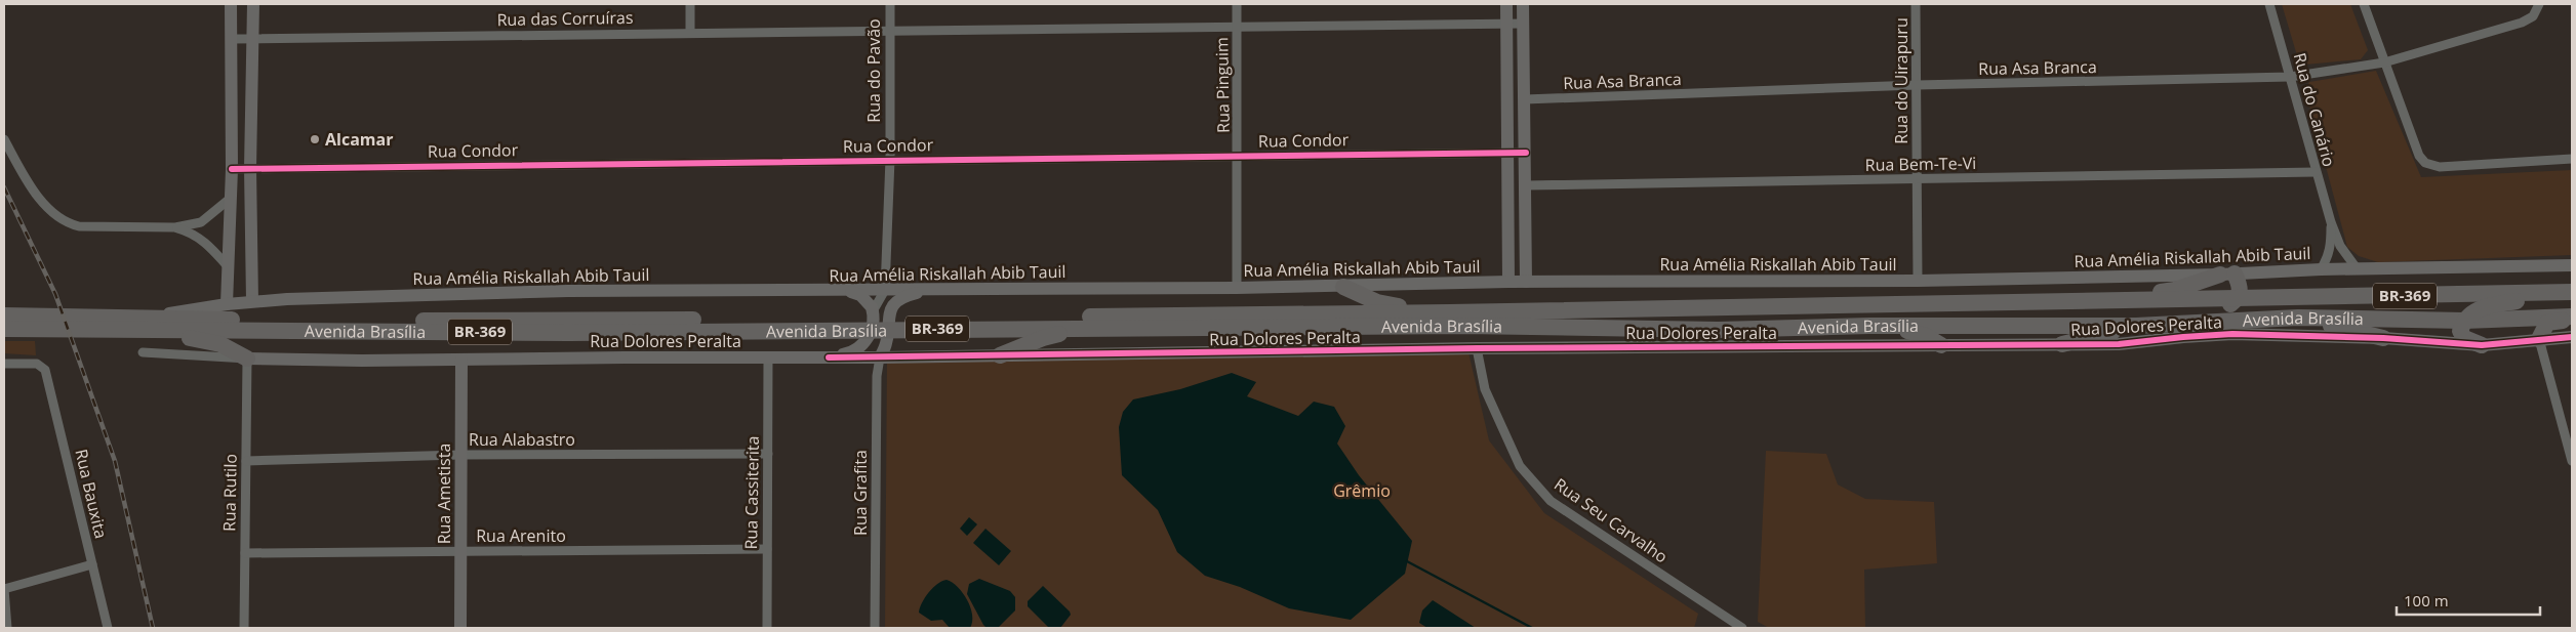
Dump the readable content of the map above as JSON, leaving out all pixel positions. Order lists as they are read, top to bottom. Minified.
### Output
{"streets":{"highway":["BR-369","Avenida Brasília"],"main road":["Rua Amélia Riskallah Abib Tauil","Rua Dolores Peralta","Rua Ametista"],"street":["Rua das Corruíras","Rua Asa Branca","Rua do Pavão","Rua do Uirapuru","Rua Pinguim","Rua do Canário","Rua Condor","Rua Bem-Te-Vi","Rua Alabastro","Rua Rutilo","Rua Cassiterita","Rua Grafita","Rua Bauxita","Rua Seu Carvalho","Rua Arenito"]},"crossings":[["Rua das Corruíras","Rua do Pavão"],["Rua das Corruíras","Rua Pinguim"],["Rua Asa Branca","Rua do Uirapuru"],["Rua Asa Branca","Rua do Canário"],["Rua do Pavão","Rua Condor"],["Rua do Pavão","Rua Amélia Riskallah Abib Tauil"],["Rua do Pavão","Avenida Brasília"],["Rua do Uirapuru","Rua Bem-Te-Vi"],["Rua do Uirapuru","Rua Amélia Riskallah Abib Tauil"],["Rua Pinguim","Rua Condor"],["Rua Pinguim","Rua Amélia Riskallah Abib Tauil"],["Rua do Canário","Rua Bem-Te-Vi"],["Rua Amélia Riskallah Abib Tauil","Avenida Brasília"],["Rua Dolores Peralta","Rua Rutilo"],["Rua Dolores Peralta","Rua Cassiterita"],["Rua Dolores Peralta","Rua Grafita"],["Rua Dolores Peralta","Rua Ametista"],["Rua Dolores Peralta","Rua Seu Carvalho"],["Rua Alabastro","Rua Rutilo"],["Rua Alabastro","Rua Cassiterita"],["Rua Alabastro","Rua Ametista"],["Rua Rutilo","Rua Arenito"],["Rua Cassiterita","Rua Arenito"],["Rua Ametista","Rua Arenito"]],"parks":["Grêmio"],"places":["Alcamar"],"scale_bar":"100 m"}
